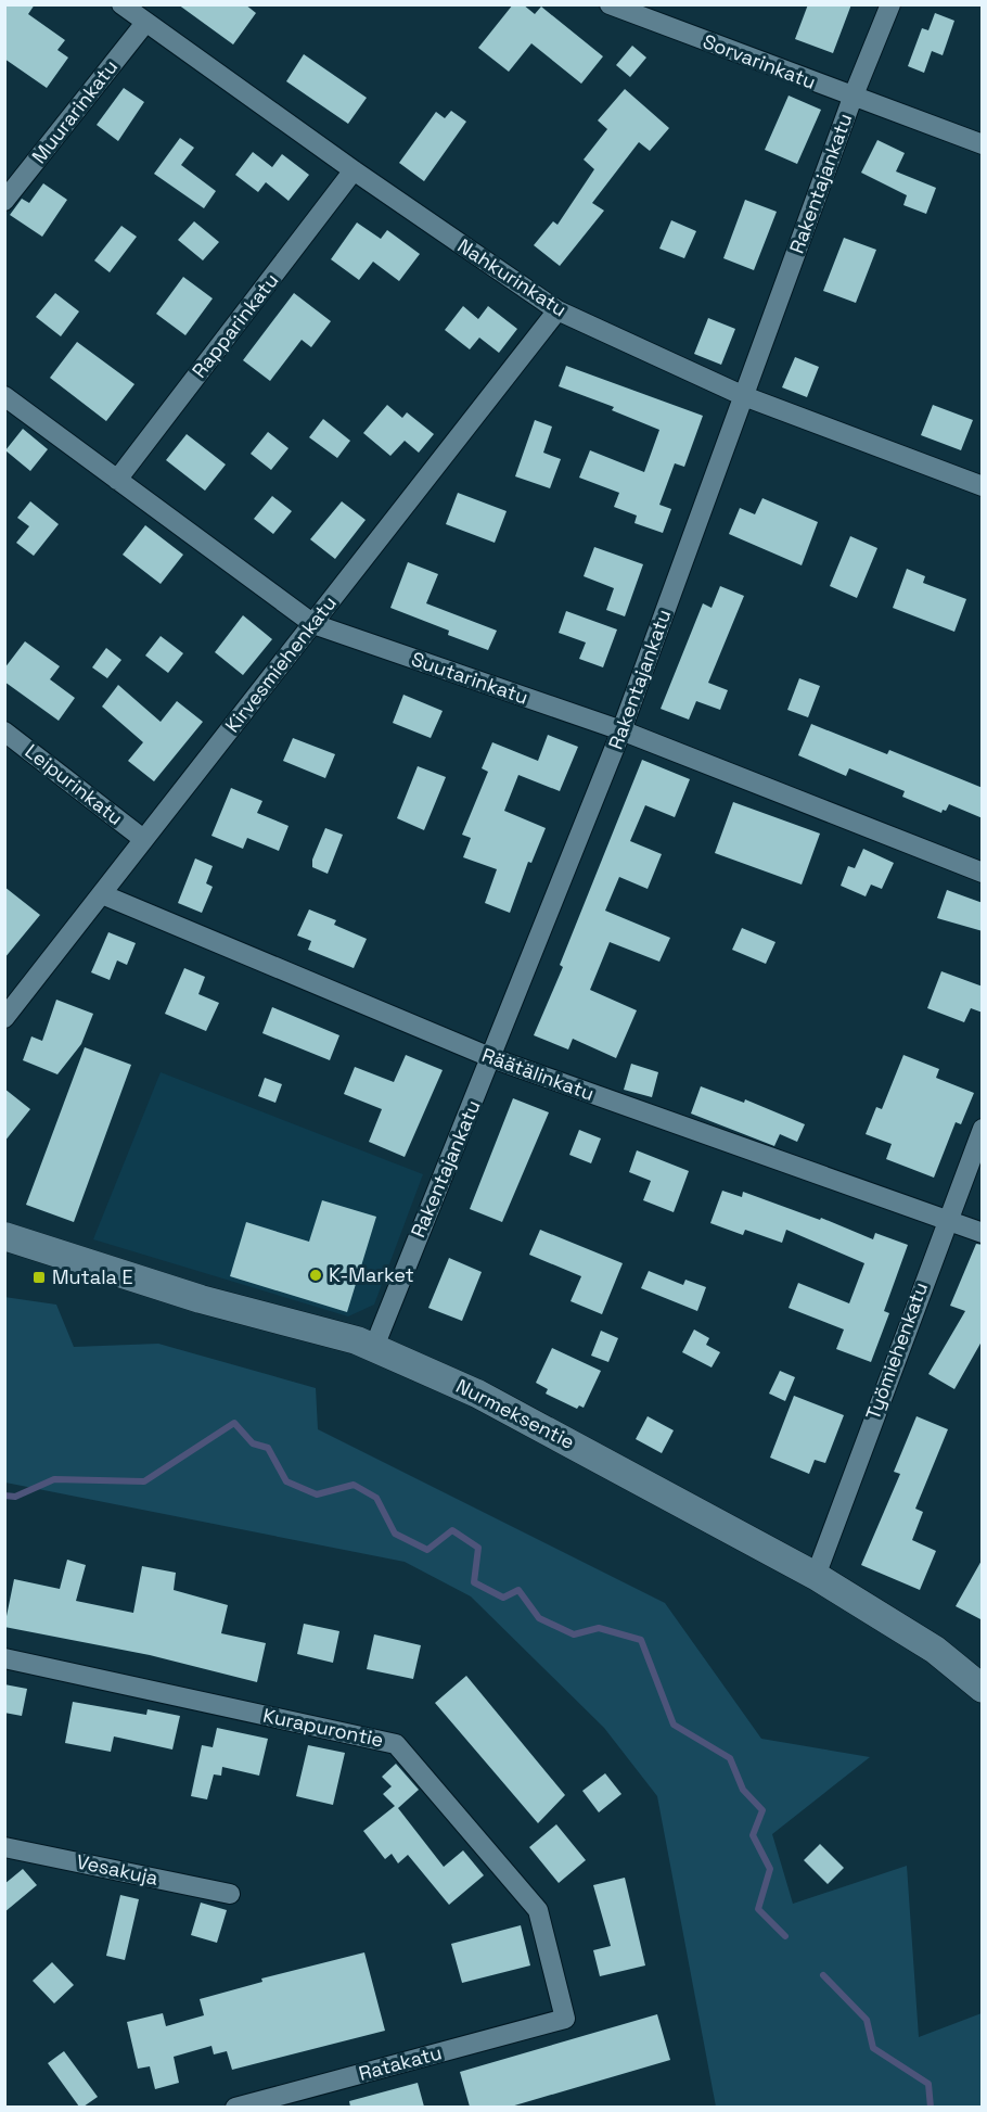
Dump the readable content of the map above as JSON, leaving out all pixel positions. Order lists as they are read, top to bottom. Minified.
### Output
{"streets":{"street":["Sorvarinkatu","Muurarinkatu","Rakentajankatu","Nahkurinkatu","Rapparinkatu","Kirvesmiehenkatu","Suutarinkatu","Leipurinkatu","Räätälinkatu","Työmiehenkatu","Nurmeksentie","Kurapurontie","Vesakuja","Ratakatu"]},"crossings":[["Sorvarinkatu","Rakentajankatu"],["Muurarinkatu","Nahkurinkatu"],["Rakentajankatu","Nahkurinkatu"],["Rakentajankatu","Suutarinkatu"],["Rakentajankatu","Räätälinkatu"],["Rakentajankatu","Nurmeksentie"],["Nahkurinkatu","Rapparinkatu"],["Nahkurinkatu","Kirvesmiehenkatu"],["Rapparinkatu","Suutarinkatu"],["Kirvesmiehenkatu","Suutarinkatu"],["Kirvesmiehenkatu","Leipurinkatu"],["Kirvesmiehenkatu","Räätälinkatu"],["Räätälinkatu","Työmiehenkatu"],["Työmiehenkatu","Nurmeksentie"],["Kurapurontie","Ratakatu"]],"places":{"other":["K-Market"],"transit":["Mutala E"]}}
